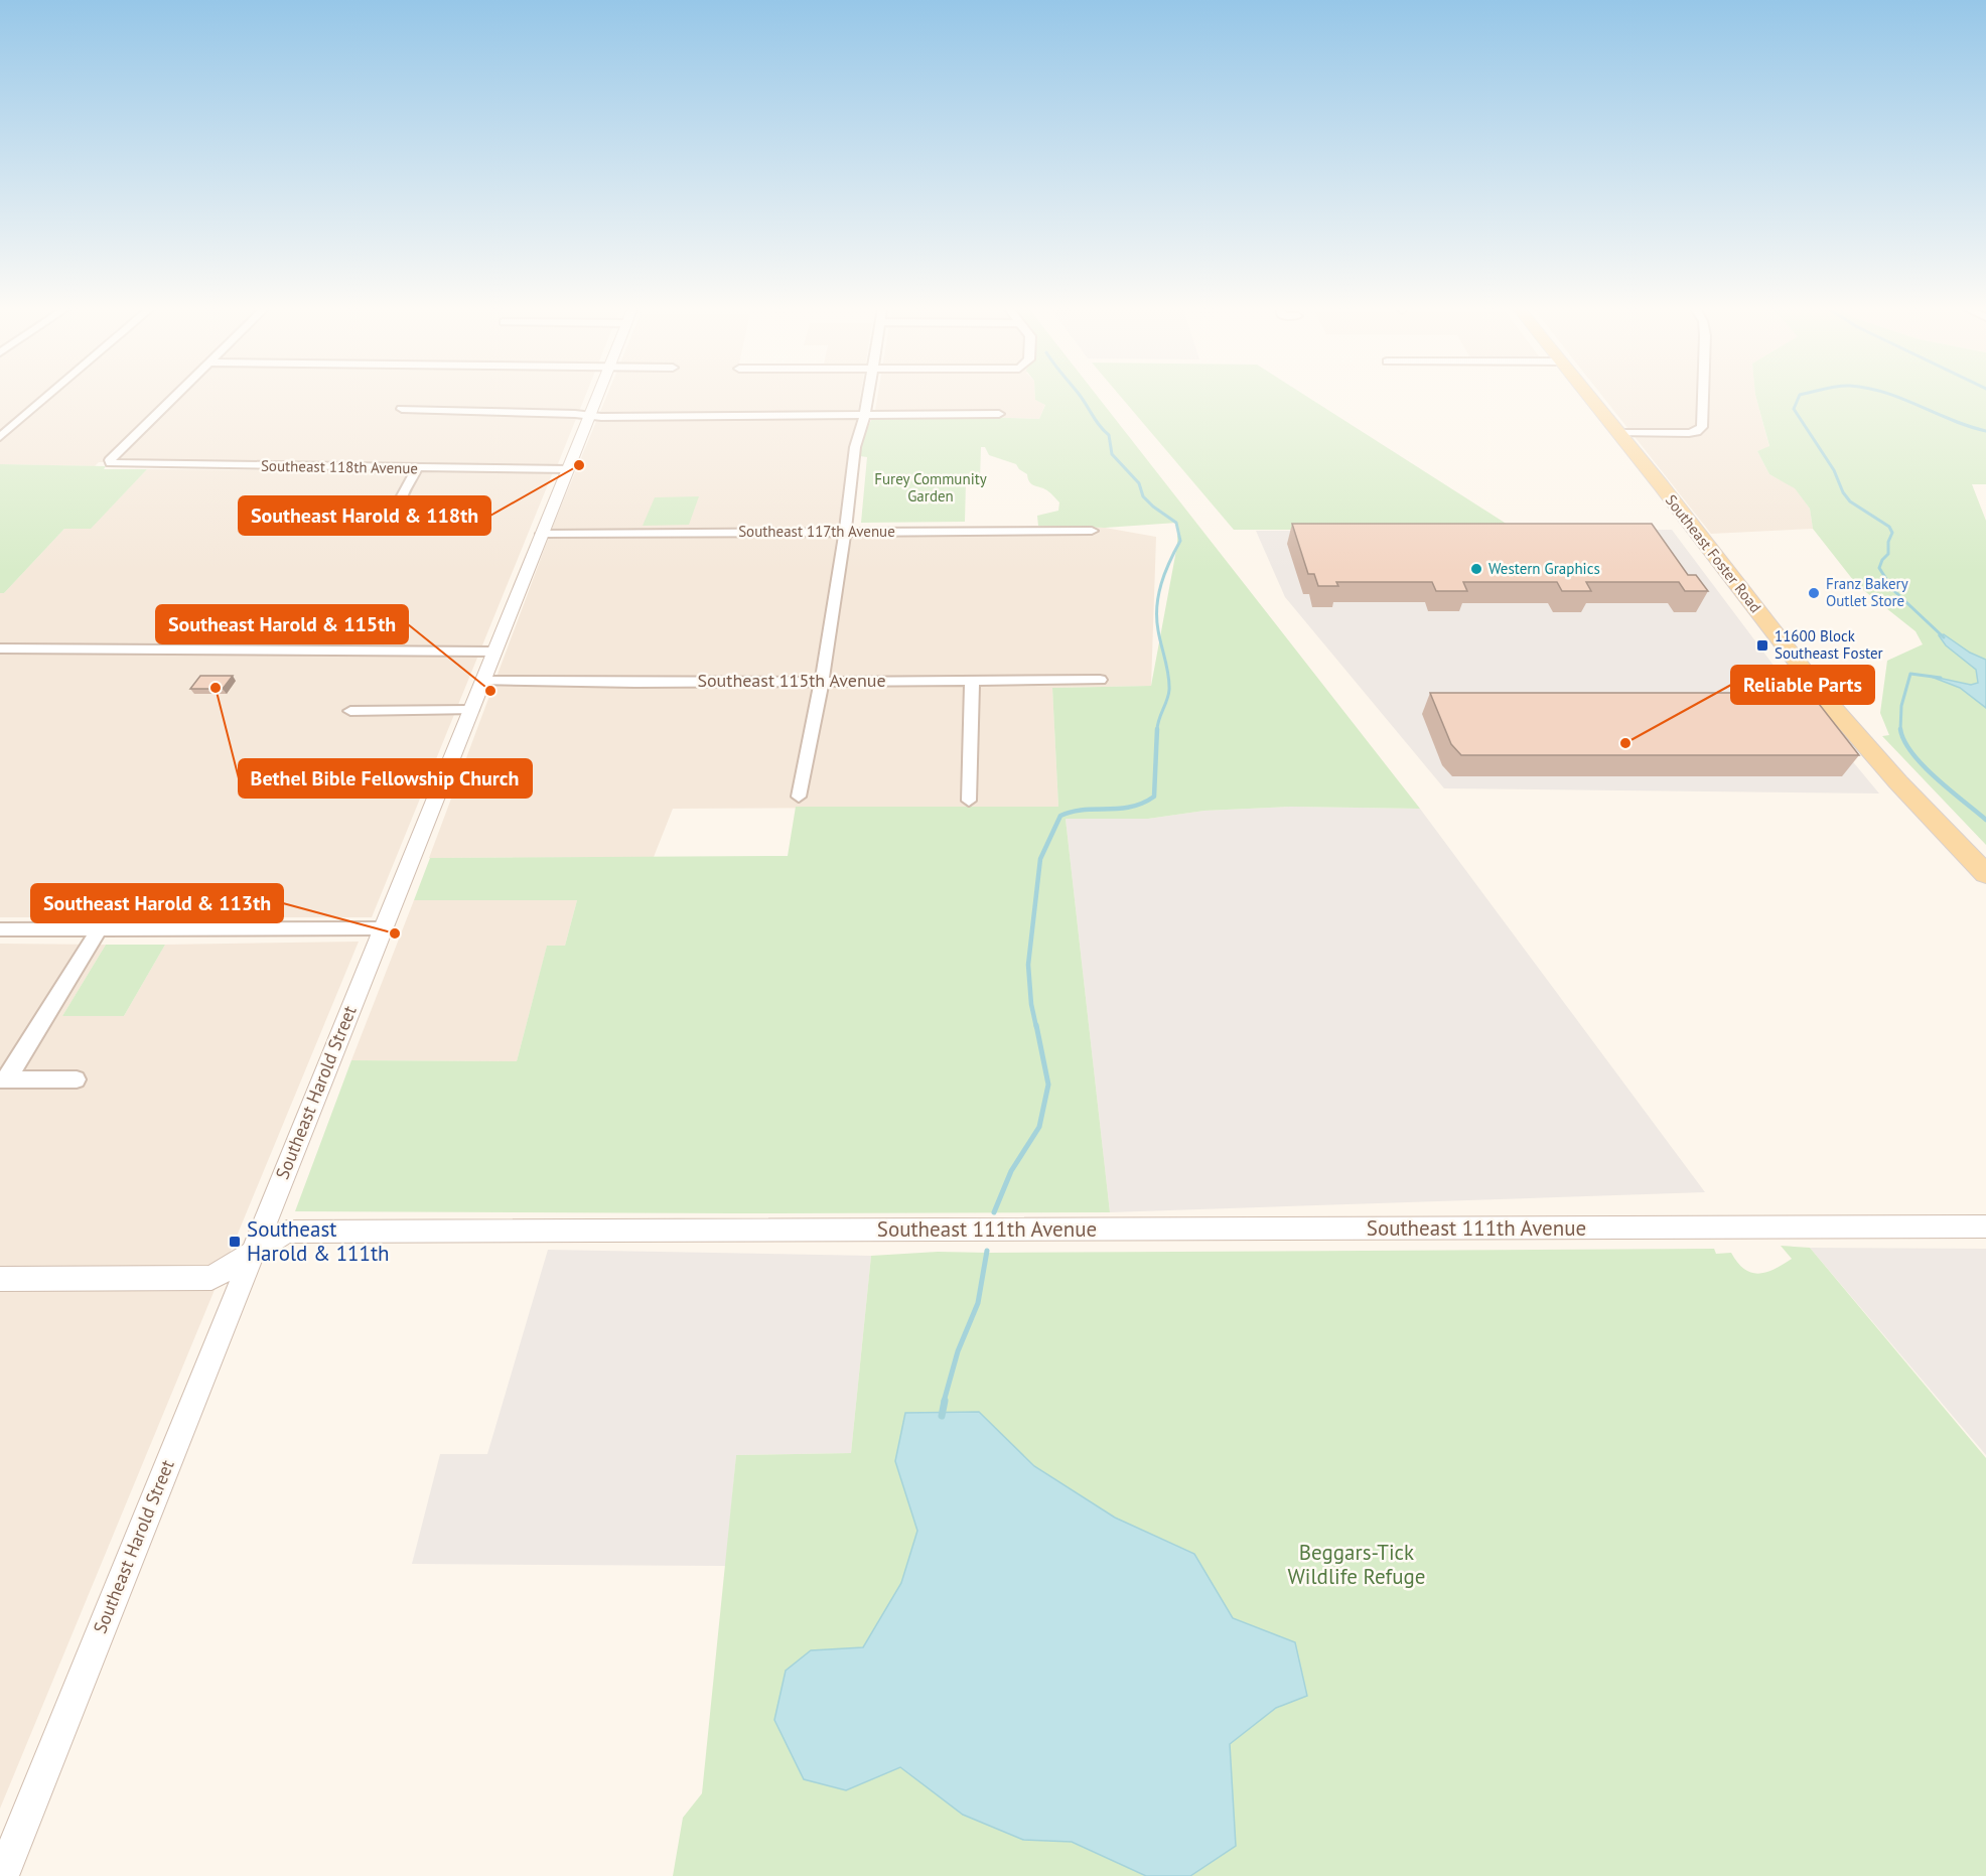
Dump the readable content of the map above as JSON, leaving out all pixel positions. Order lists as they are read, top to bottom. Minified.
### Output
{"streets":{"main road":["Southeast Foster Road"],"street":["Southeast 118th Avenue","Southeast 117th Avenue","Southeast 115th Avenue","Southeast Harold Street","Southeast 111th Avenue"]},"crossings":[["Southeast 118th Avenue","Southeast Harold Street"],["Southeast 117th Avenue","Southeast Harold Street"],["Southeast 115th Avenue","Southeast Harold Street"],["Southeast Harold Street","Southeast 111th Avenue"]],"parks":["Furey Community Garden","Beggars-Tick Wildlife Refuge"],"places":{"other":["Southeast Harold & 118th","Western Graphics","Franz Bakery Outlet Store","Bethel Bible Fellowship Church","Southeast Harold & 115th","Reliable Parts","Southeast Harold & 113th"],"transit":["11600 Block Southeast Foster","Southeast Harold & 111th"]}}
